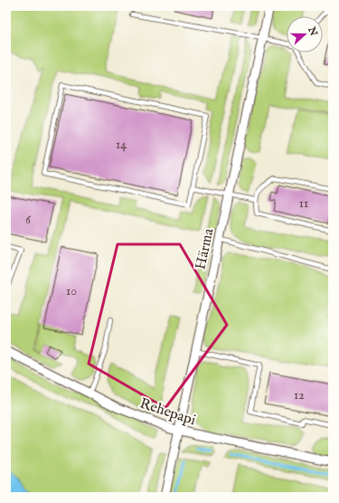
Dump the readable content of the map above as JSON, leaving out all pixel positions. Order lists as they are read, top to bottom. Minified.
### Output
{"streets":{"street":["Härma","Rehepapi"]},"crossings":[["Härma","Rehepapi"]],"house_numbers":["14","11","6","10","12"],"north":"right"}
